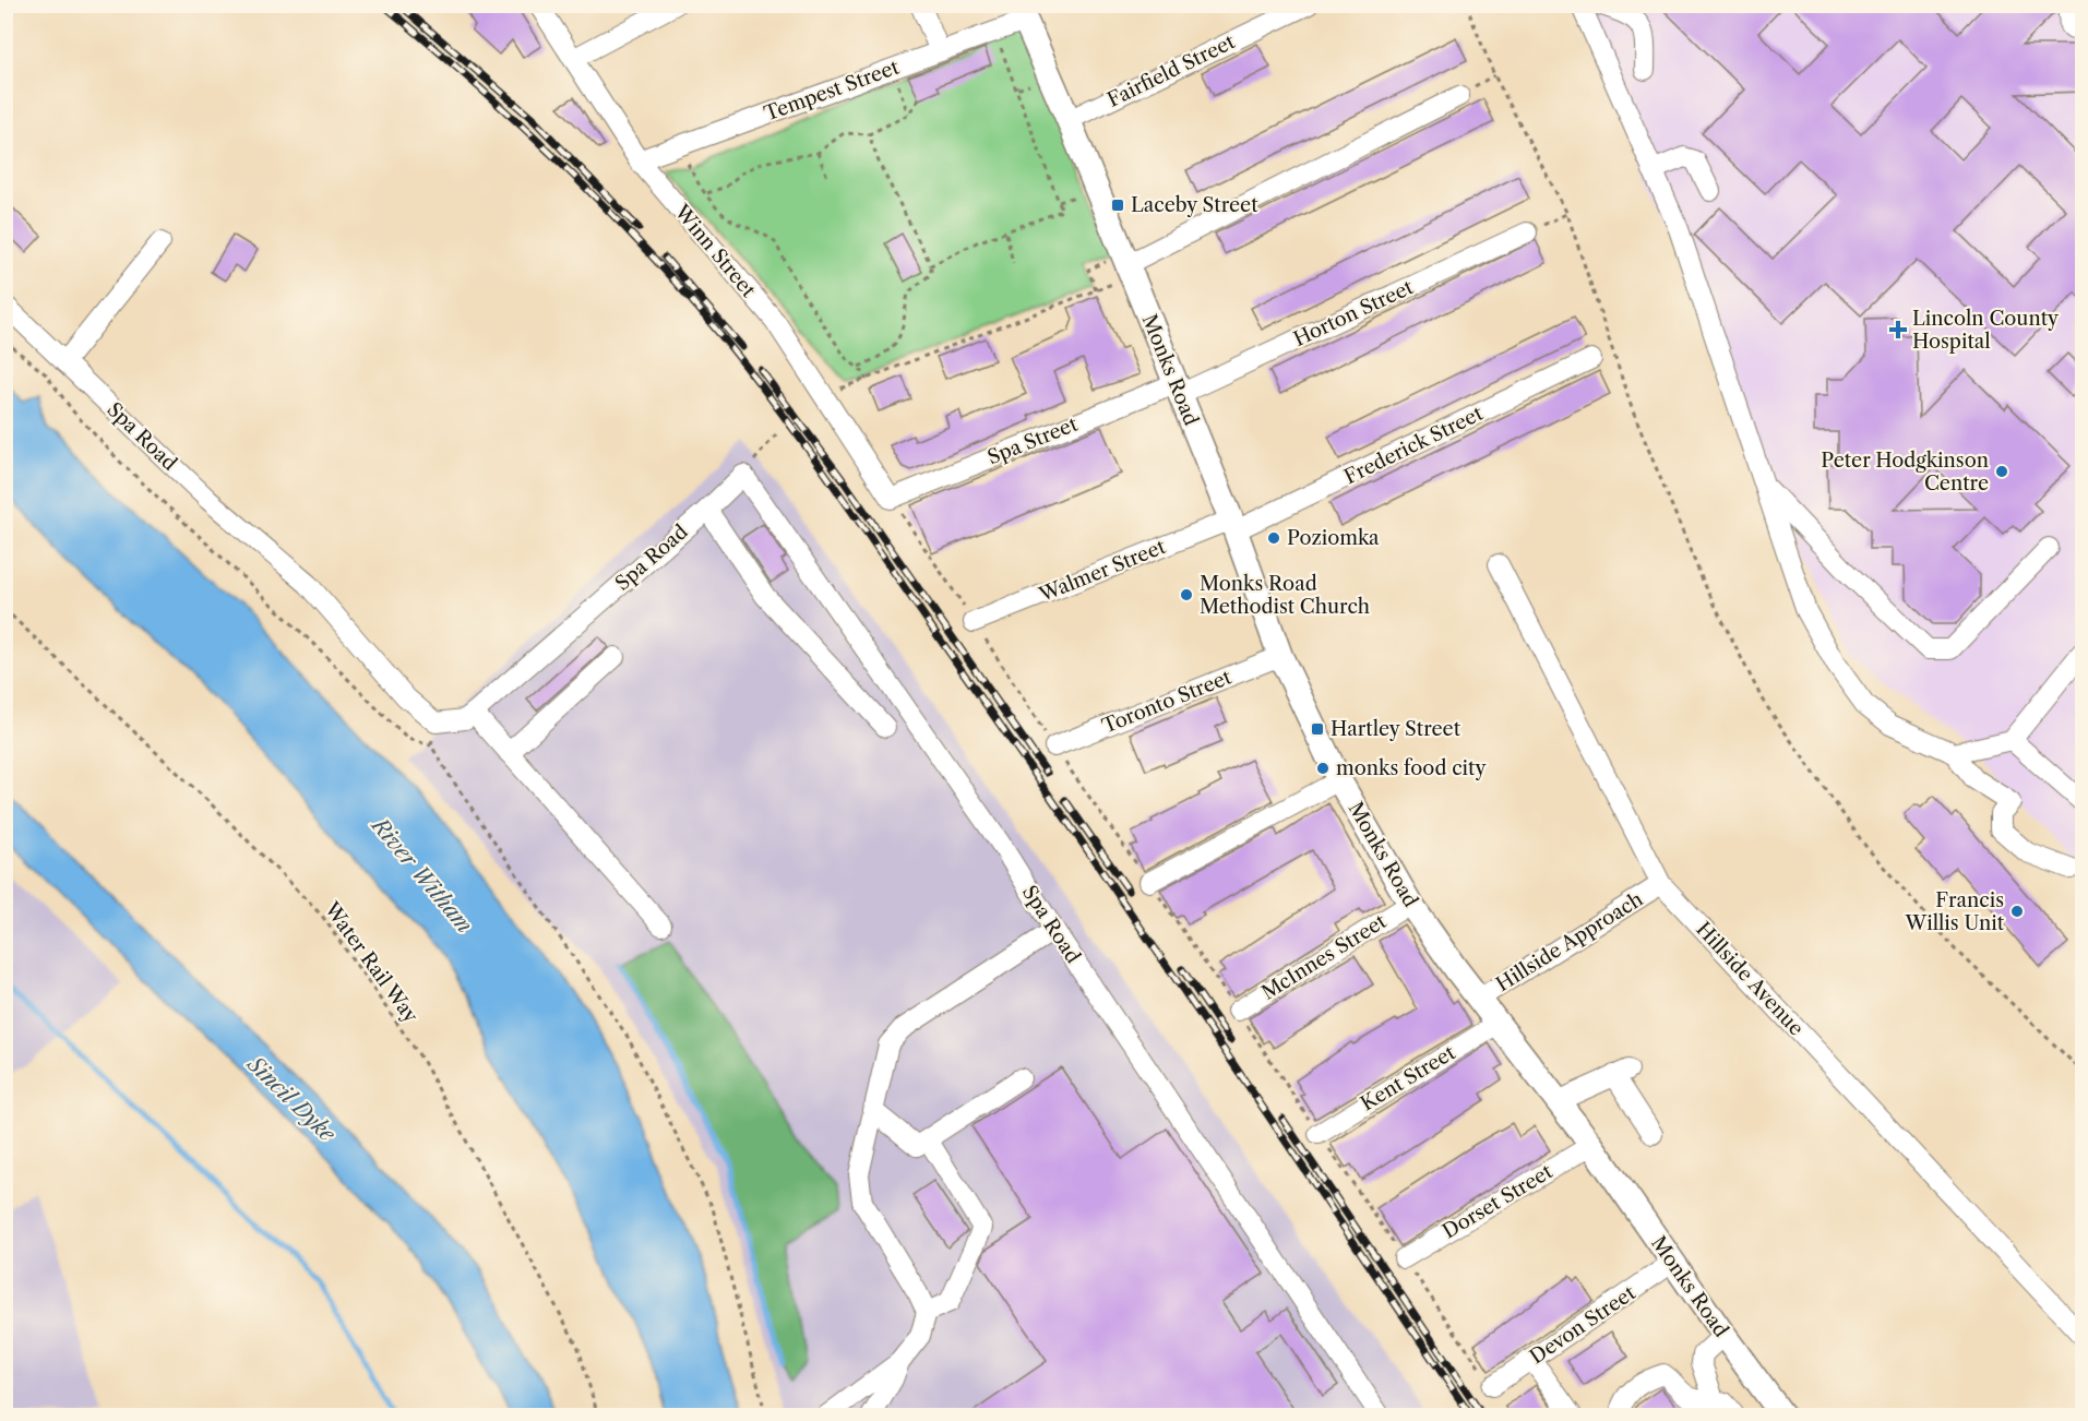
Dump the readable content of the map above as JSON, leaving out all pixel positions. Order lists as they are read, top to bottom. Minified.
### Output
{"streets":{"main road":["Monks Road"],"street":["Fairfield Street","Tempest Street","Winn Street","Horton Street","Spa Road","Spa Street","Frederick Street","Walmer Street","Toronto Street","Hillside Approach","McInnes Street","Hillside Avenue","Kent Street","Dorset Street","Devon Street"],"path":["Water Rail Way"]},"crossings":[["Fairfield Street","Monks Road"],["Tempest Street","Winn Street"],["Tempest Street","Monks Road"],["Winn Street","Spa Street"],["Horton Street","Monks Road"],["Horton Street","Spa Street"],["Monks Road","Spa Street"],["Monks Road","Frederick Street"],["Monks Road","Walmer Street"],["Monks Road","Toronto Street"],["Monks Road","Hillside Approach"],["Monks Road","McInnes Street"],["Monks Road","Kent Street"],["Monks Road","Dorset Street"],["Monks Road","Devon Street"],["Frederick Street","Walmer Street"],["Hillside Approach","Hillside Avenue"]],"water":["River Witham","Sincil Dyke"],"places":{"transit":["Laceby Street","Hartley Street"],"health":["Lincoln County Hospital"],"other":["Peter Hodgkinson Centre","Poziomka","Monks Road Methodist Church","monks food city","Francis Willis Unit"]}}
